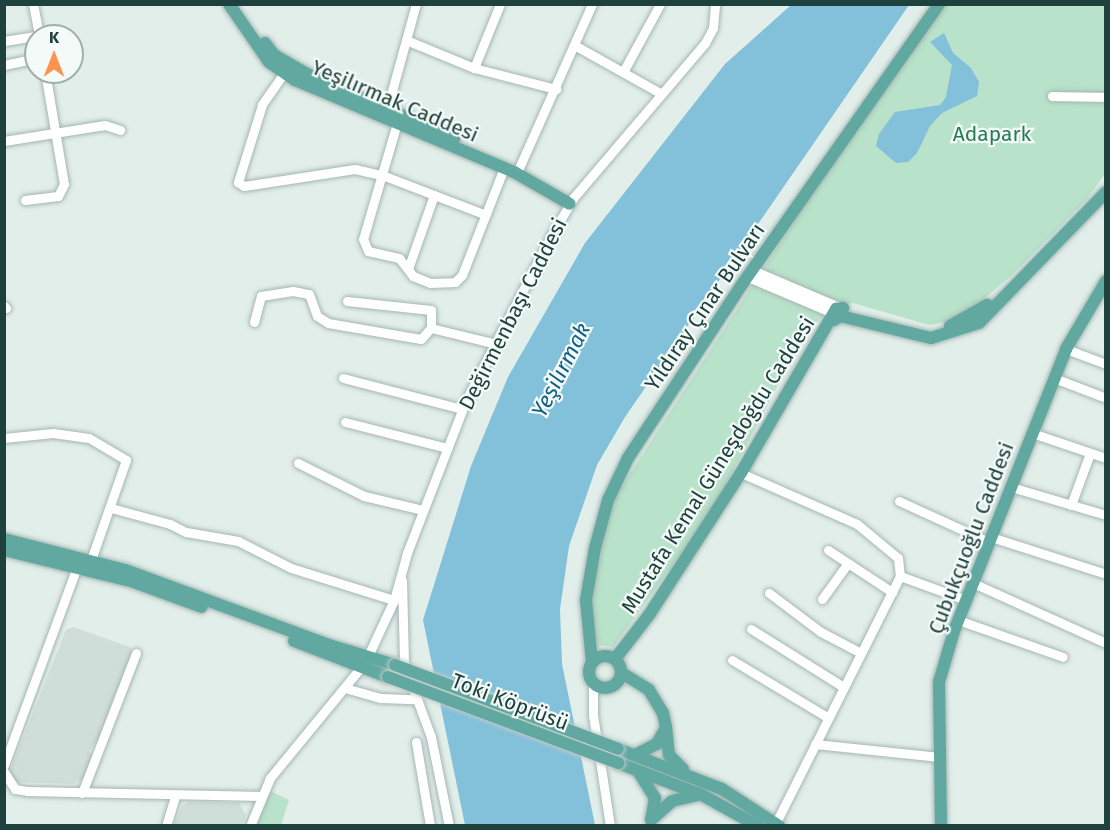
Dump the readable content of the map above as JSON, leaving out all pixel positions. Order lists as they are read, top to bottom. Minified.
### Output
{"streets":{"main road":["Yeşilırmak Caddesi","Yıldıray Çınar Bulvarı","Mustafa Kemal Güneşdoğdu Caddesi","Çubukçuoğlu Caddesi","Toki Köprüsü"],"street":["Değirmenbaşı Caddesi"]},"crossings":[["Yeşilırmak Caddesi","Değirmenbaşı Caddesi"],["Yıldıray Çınar Bulvarı","Mustafa Kemal Güneşdoğdu Caddesi"],["Değirmenbaşı Caddesi","Toki Köprüsü"]],"water":["Yeşilırmak"],"parks":["Adapark"],"north":"top"}
